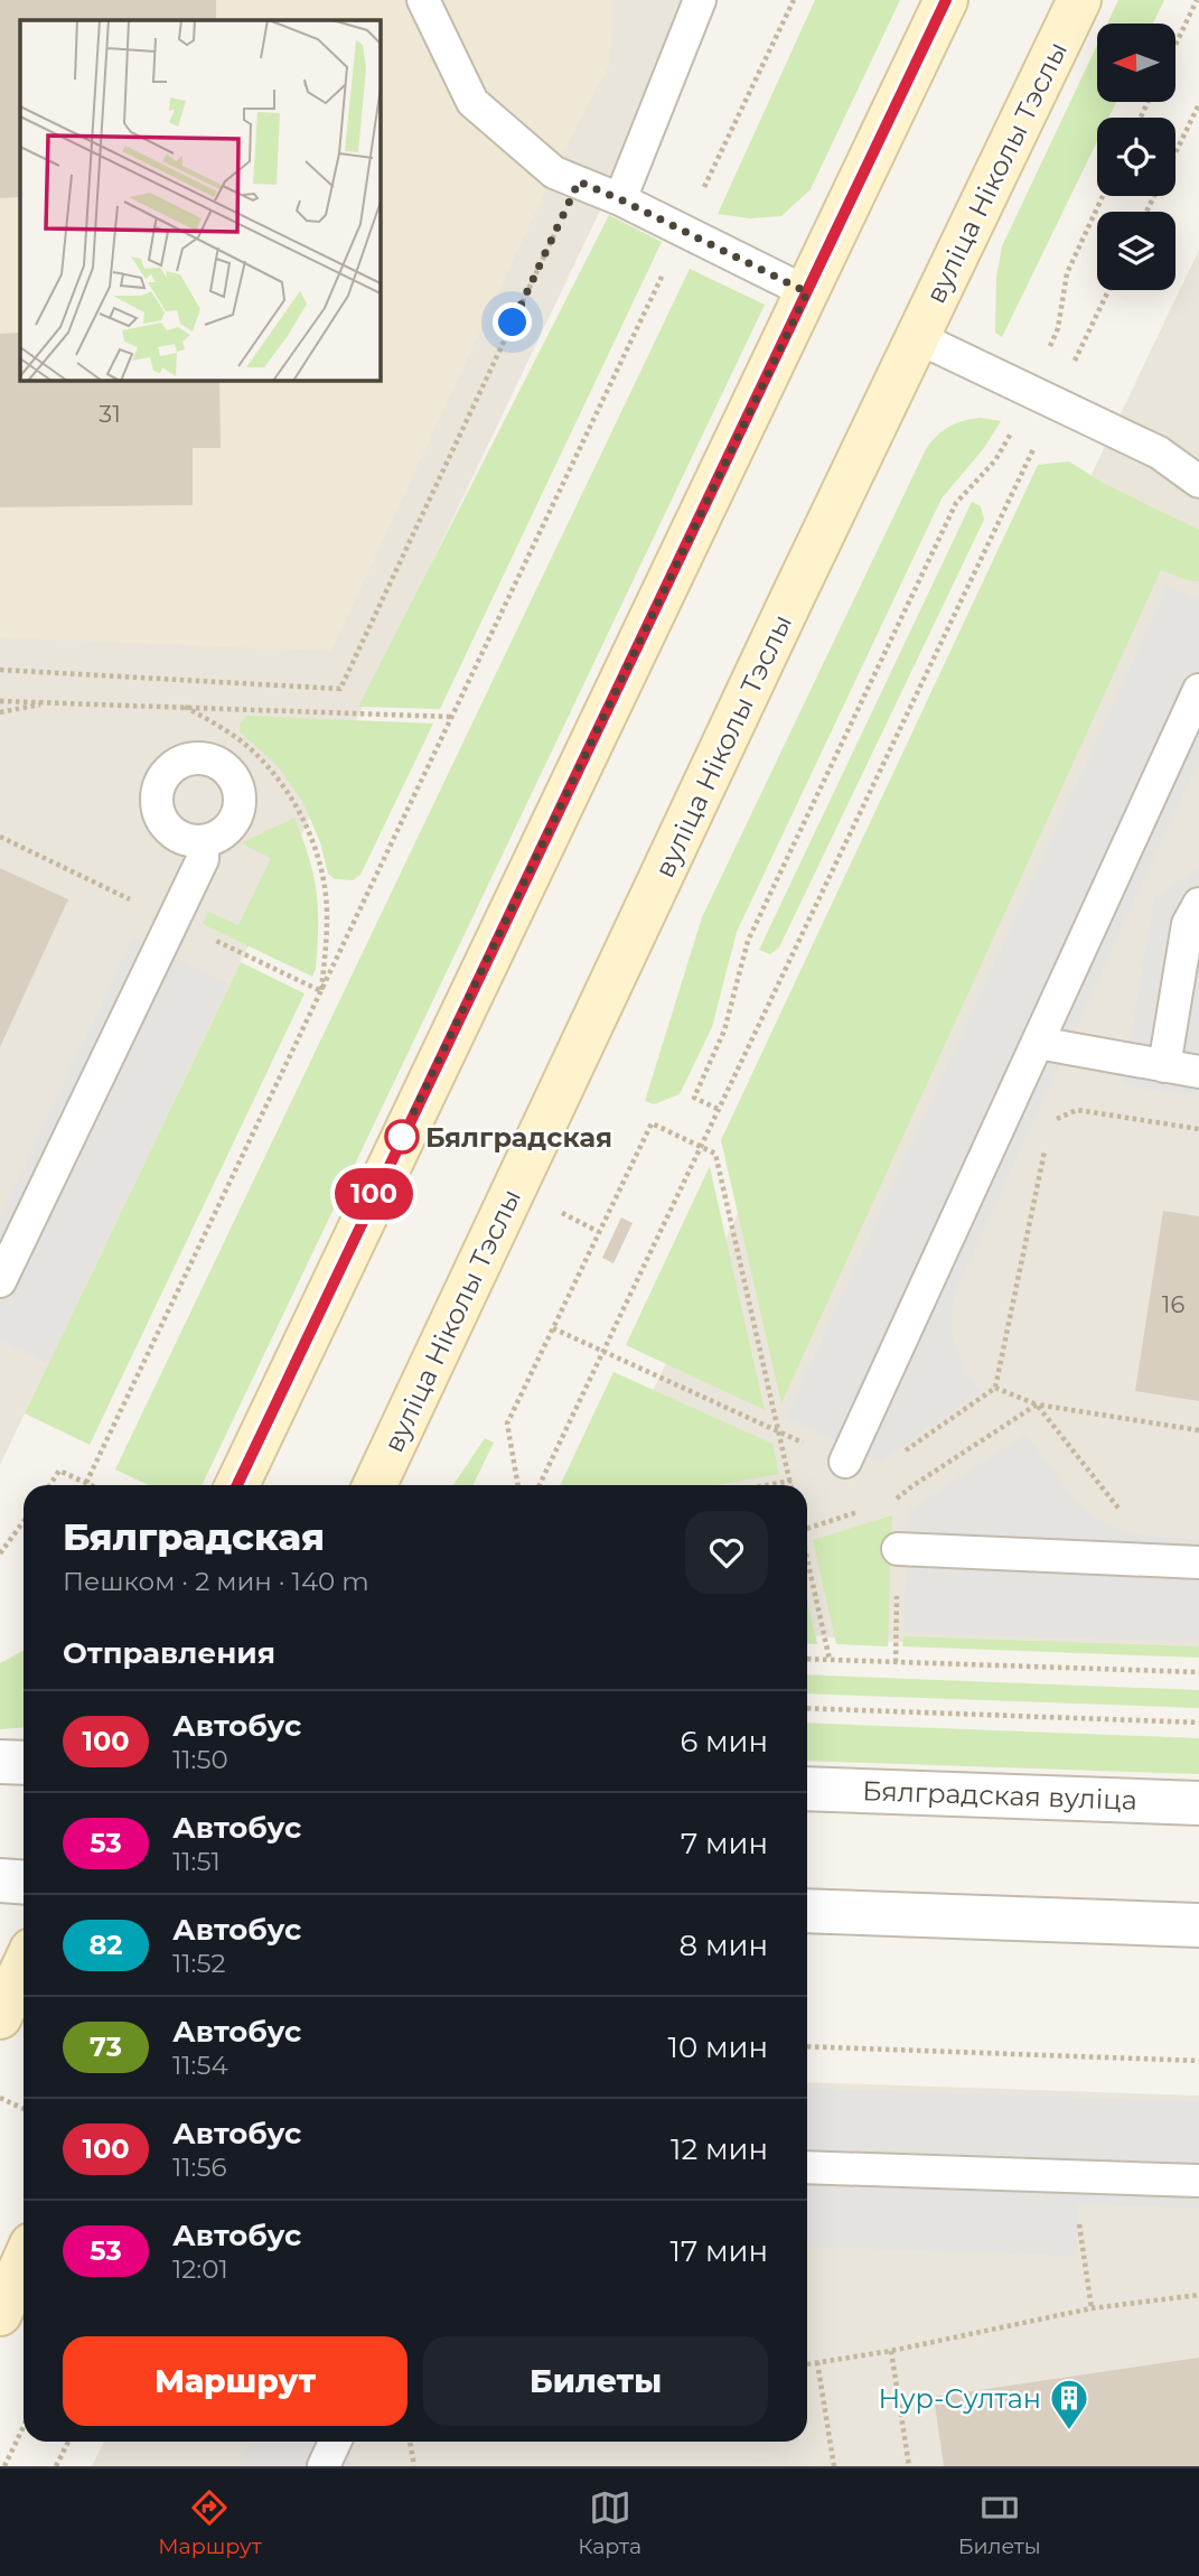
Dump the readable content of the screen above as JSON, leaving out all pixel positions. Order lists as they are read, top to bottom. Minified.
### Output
{"streets":{"main road":["вуліца Ніколы Тэслы"],"street":["Бялградская вуліца"]},"places":{"other":["Бялградская"],"building":["Нур-Cултан"]},"lines":["bus line 100"],"house_numbers":["31","16"],"north":"left","page":{"on_map":"100","heading":[["Бялградская","Пешком · 2 мин · 140 m"],"Отправления"],"list":[{"mark":"100","name":"Автобус","note":"11:50","value":"6 мин"},{"mark":"53","name":"Автобус","note":"11:51","value":"7 мин"},{"mark":"82","name":"Автобус","note":"11:52","value":"8 мин"},{"mark":"73","name":"Автобус","note":"11:54","value":"10 мин"},{"mark":"100","name":"Автобус","note":"11:56","value":"12 мин"},{"mark":"53","name":"Автобус","note":"12:01","value":"17 мин"}],"buttons":["Маршрут","Билеты"],"tabs":["Маршрут","Карта","Билеты"]}}
